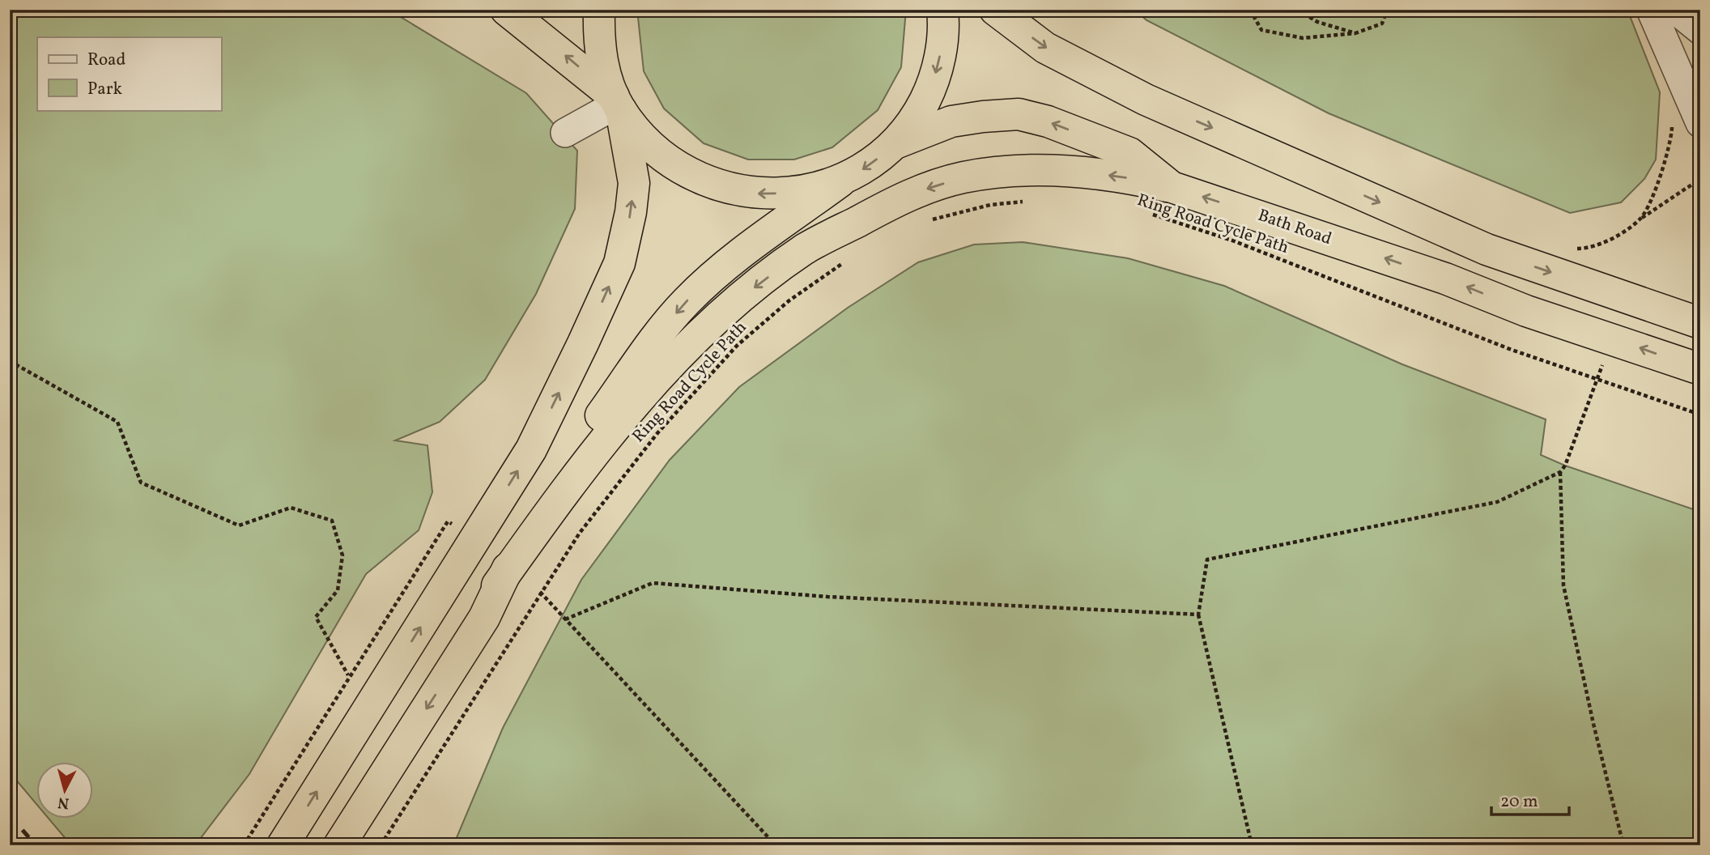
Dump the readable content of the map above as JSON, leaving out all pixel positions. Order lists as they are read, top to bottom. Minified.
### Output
{"streets":{"highway":["Bath Road"],"path":["Ring Road Cycle Path"]},"legend":["Road","Park"],"scale_bar":"20 m","north":"bottom"}
